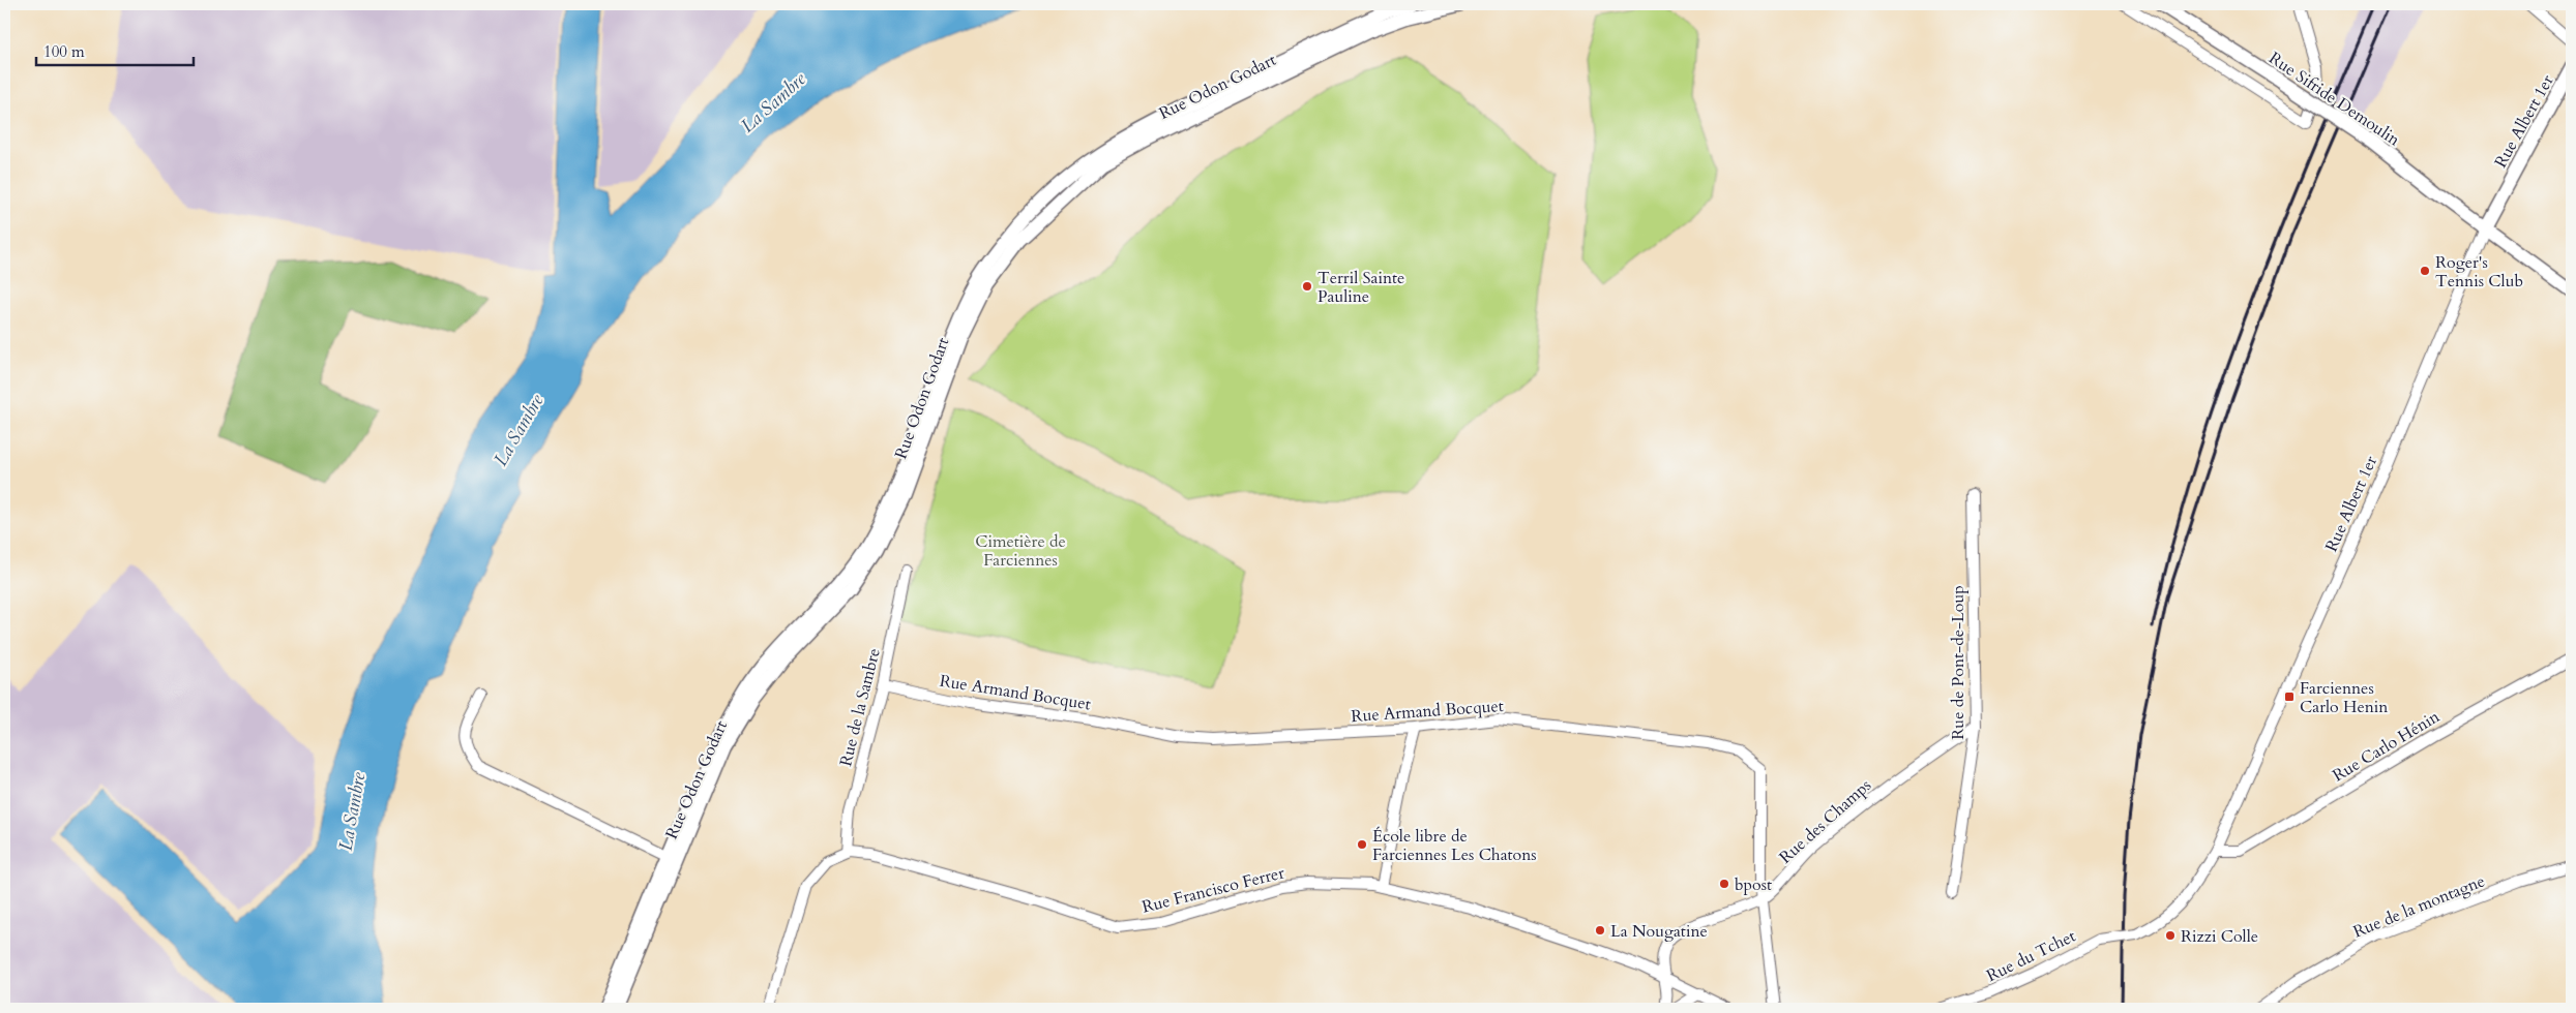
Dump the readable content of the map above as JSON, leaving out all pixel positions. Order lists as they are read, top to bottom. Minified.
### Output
{"streets":{"main road":["Rue Odon Godart","Rue Sifride Demoulin","Rue Albert 1er"],"street":["Rue de Pont-de-Loup","Rue Armand Bocquet","Rue de la Sambre","Rue Carlo Hénin","Rue des Champs","Rue Francisco Ferrer","Rue de la montagne","Rue du Tchet"]},"crossings":[["Rue Sifride Demoulin","Rue Albert 1er"],["Rue Albert 1er","Rue Carlo Hénin"],["Rue Albert 1er","Rue du Tchet"],["Rue de Pont-de-Loup","Rue des Champs"],["Rue Armand Bocquet","Rue de la Sambre"],["Rue Armand Bocquet","Rue des Champs"],["Rue de la Sambre","Rue Francisco Ferrer"],["Rue des Champs","Rue Francisco Ferrer"]],"water":["La Sambre"],"parks":["Cimetière de Farciennes"],"places":{"other":["Roger's Tennis Club","Terril Sainte Pauline","École libre de Farciennes Les Chatons","bpost","La Nougatine","Rizzi Colle"],"transit":["Farciennes Carlo Henin"]},"scale_bar":"100 m"}
